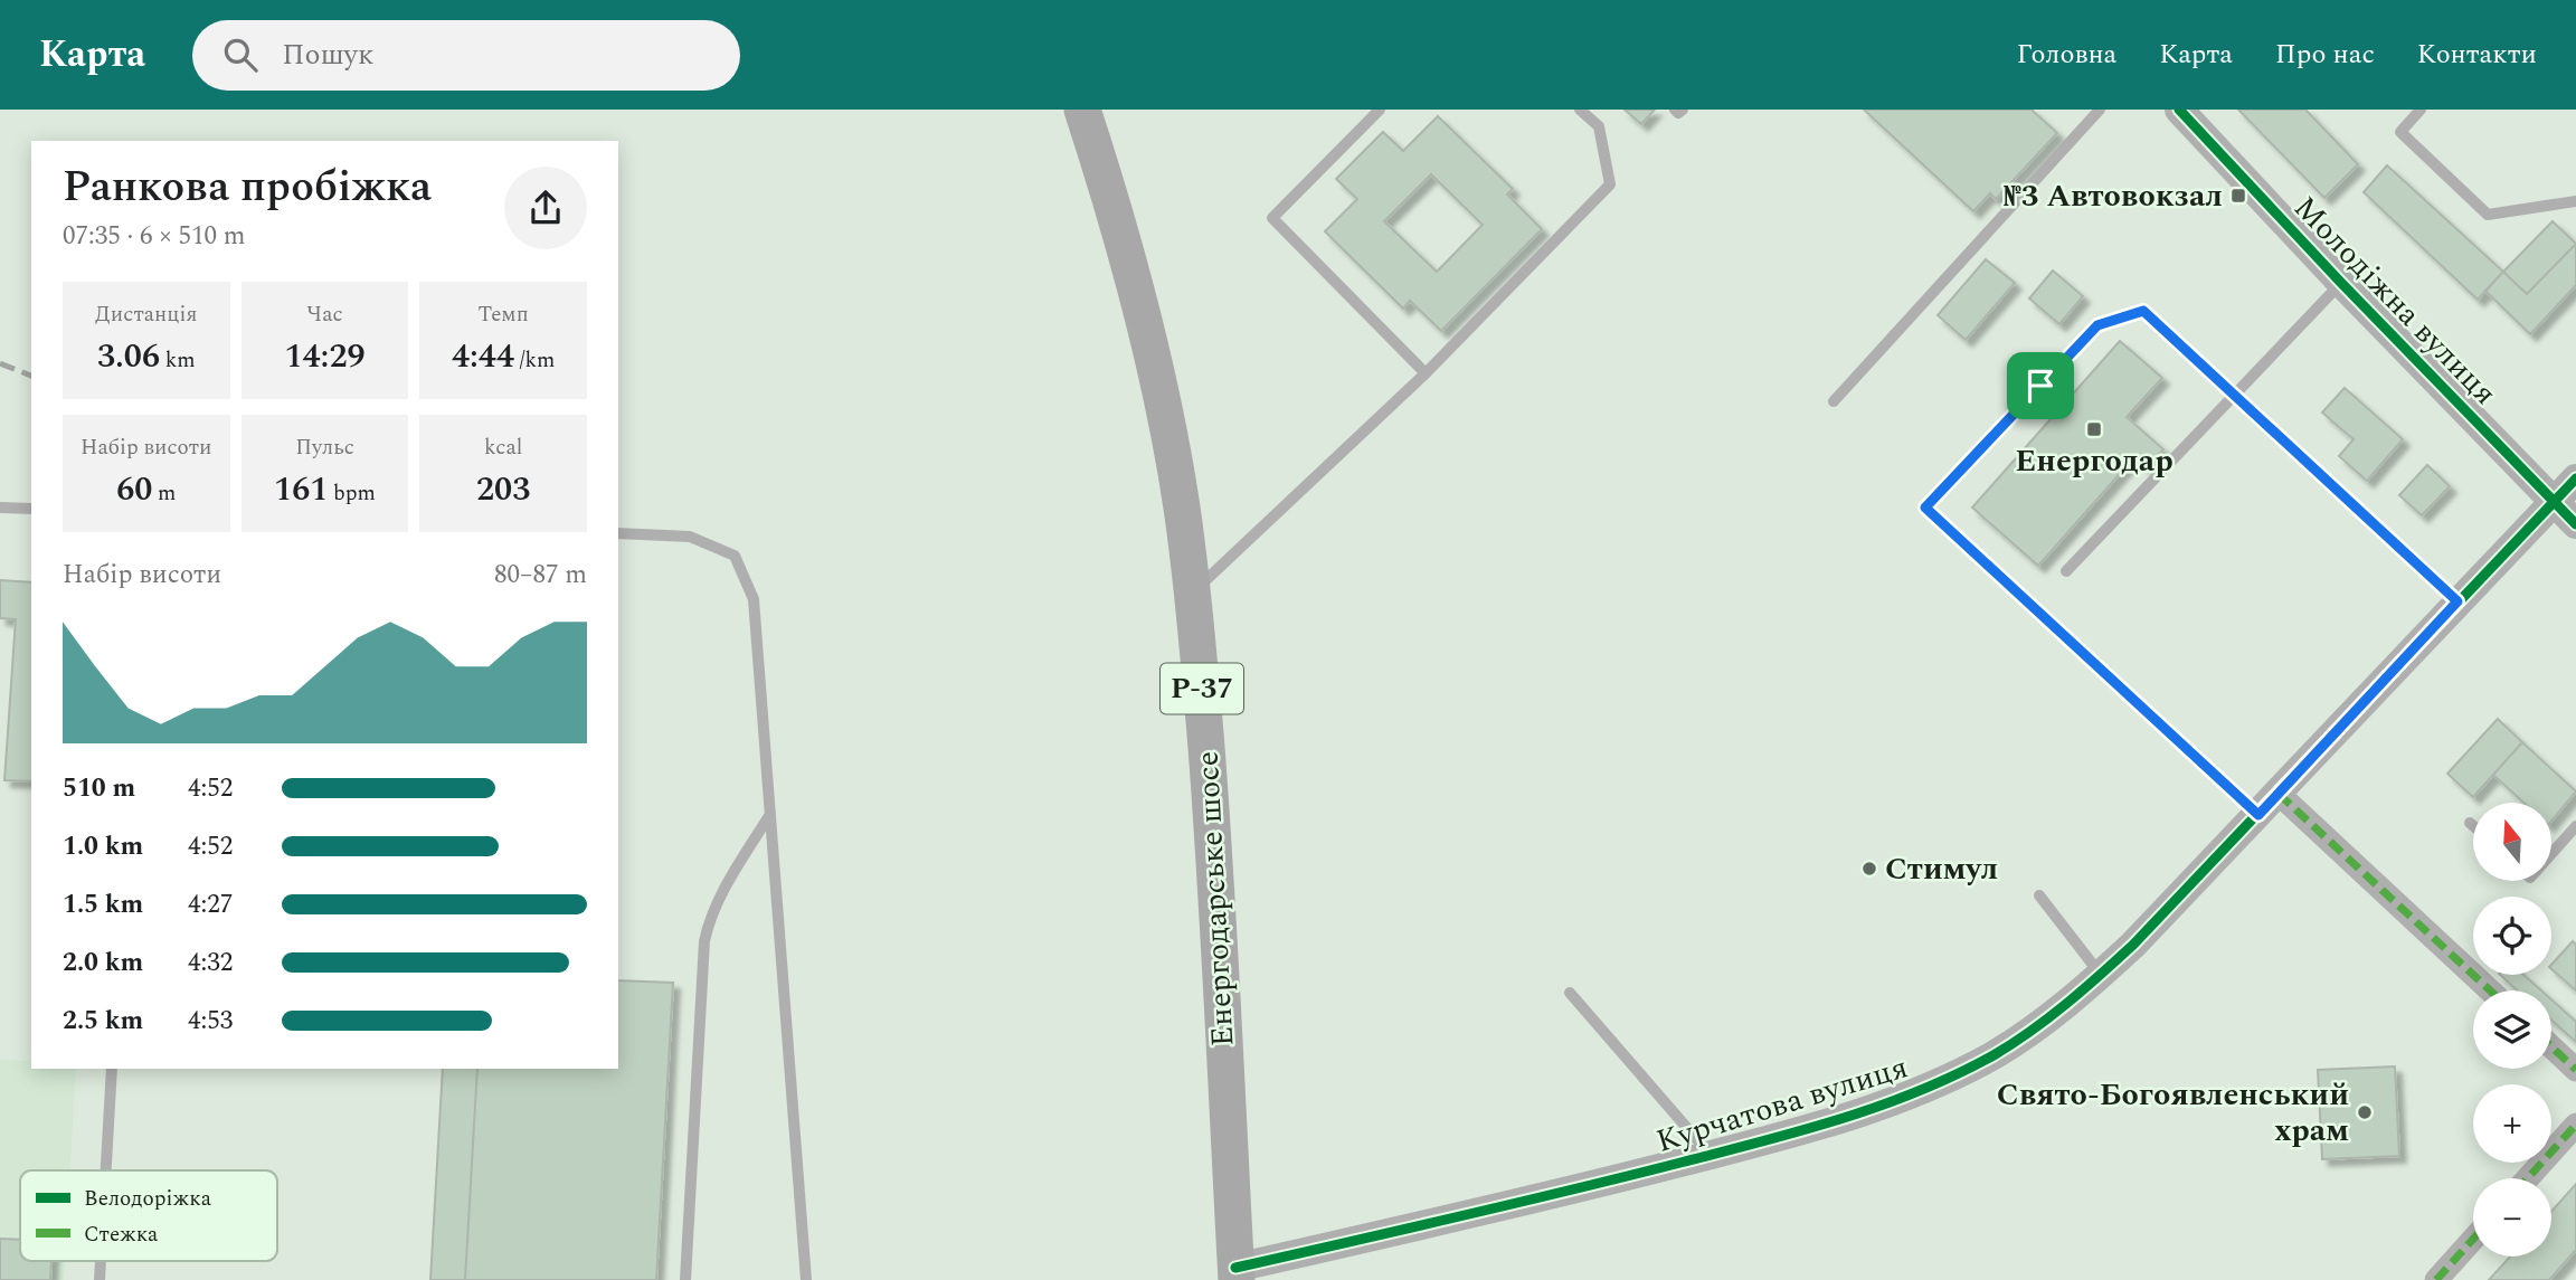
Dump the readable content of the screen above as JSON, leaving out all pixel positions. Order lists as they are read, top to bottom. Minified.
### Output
{"streets":{"main road":["Р-37","Енергодарське шосе"],"street":["Молодіжна вулиця","Курчатова вулиця"]},"crossings":[["Молодіжна вулиця","Курчатова вулиця"],["Енергодарське шосе","Курчатова вулиця"]],"places":{"transit":["№3 Автовокзал","Енергодар"],"other":["Стимул","Свято-Богоявленський храм"]},"legend":["Велодоріжка","Стежка"],"north":"top","page":{"header":"Карта","search":"Пошук","nav":["Головна","Карта","Про нас","Контакти"],"heading":["Ранкова пробіжка","07:35 · 6 × 510 m"],"stats":[["Дистанція","3.06 km"],["Час","14:29"],["Темп","4:44 /km"],["Набір висоти","60 m"],["Пульс","161 bpm"],["kcal","203"]],"chart":["Набір висоти","80–87 m"],"list":[{"name":"510 m","note":"4:52"},{"name":"1.0 km","note":"4:52"},{"name":"1.5 km","note":"4:27"},{"name":"2.0 km","note":"4:32"},{"name":"2.5 km","note":"4:53"}],"map_buttons":["+","−"]}}
